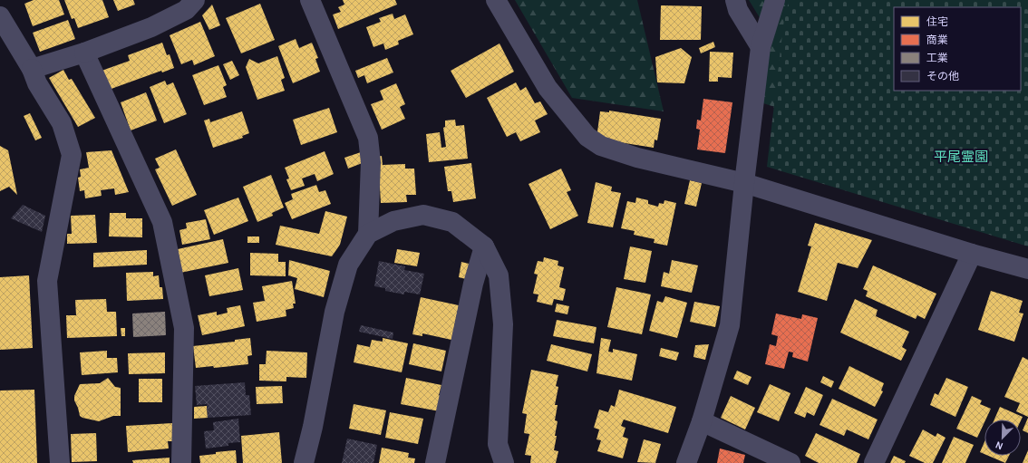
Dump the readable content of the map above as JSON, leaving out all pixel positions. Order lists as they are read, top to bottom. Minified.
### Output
{"parks":["平尾霊園"],"legend":["住宅","商業","工業","その他"],"north":"bottom left"}
